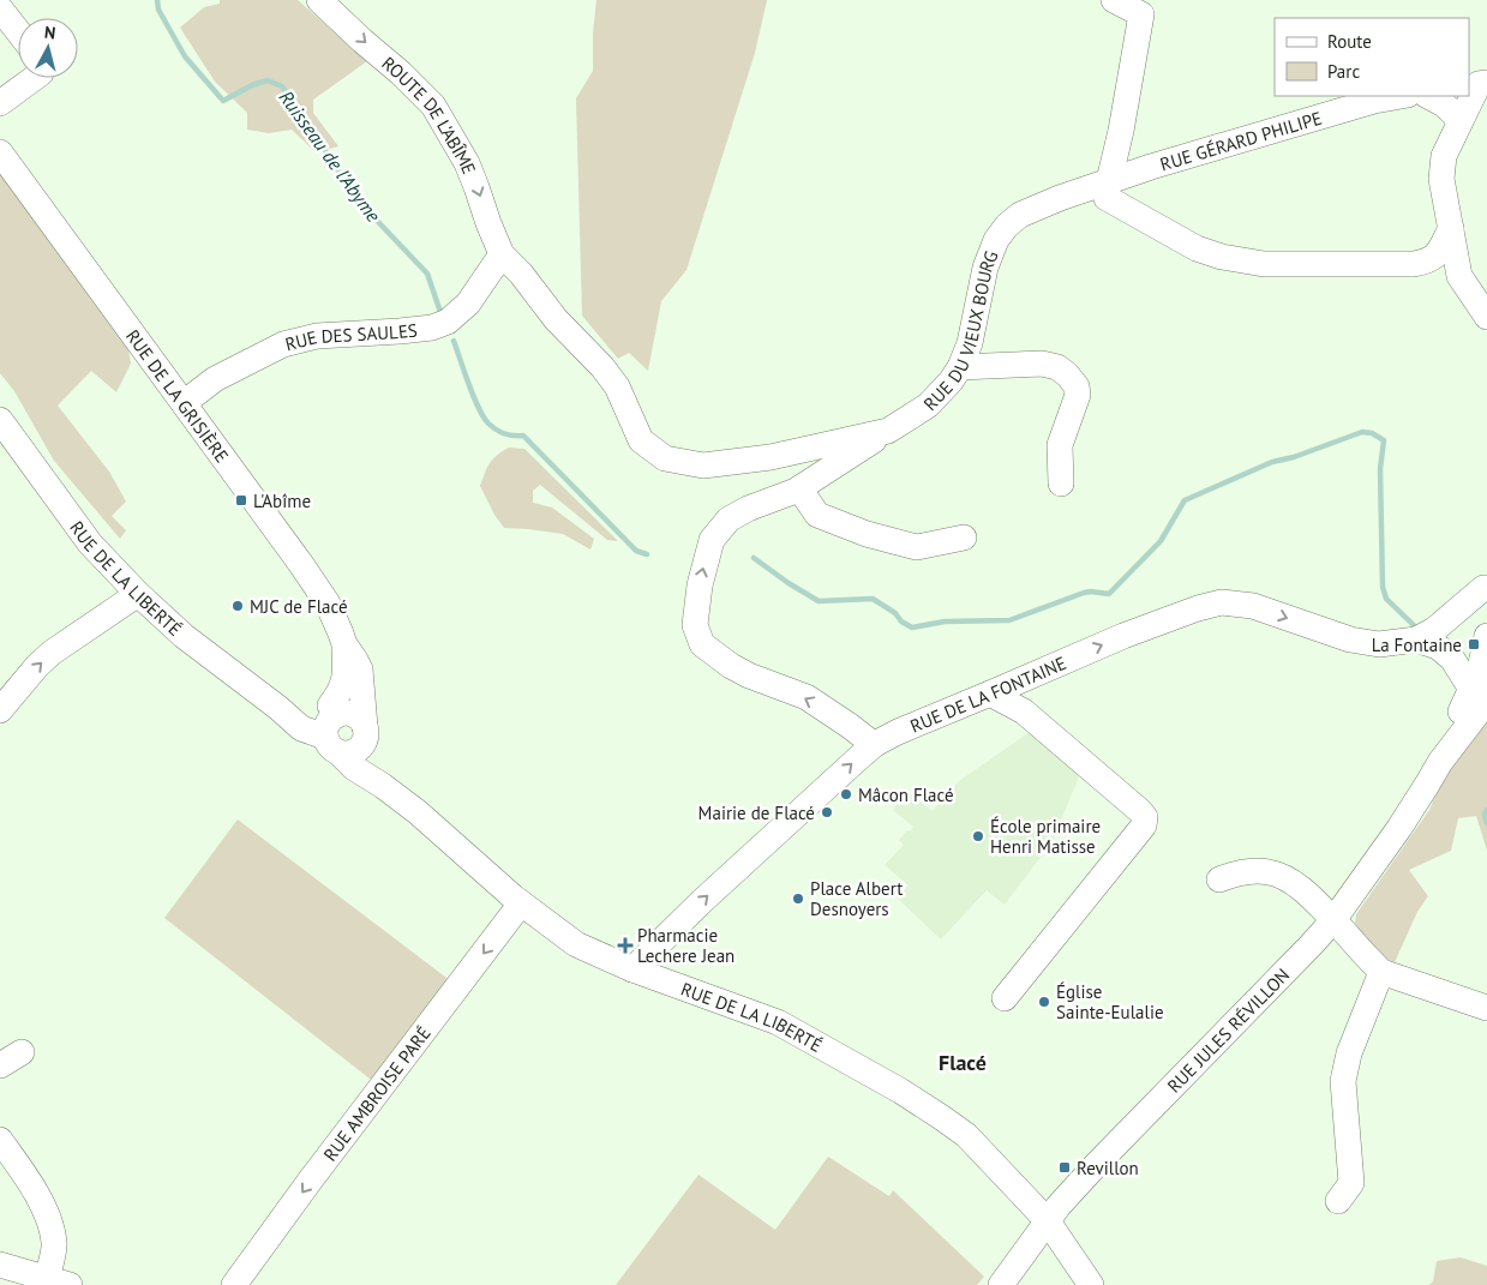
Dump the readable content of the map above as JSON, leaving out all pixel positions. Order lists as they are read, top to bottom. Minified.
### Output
{"streets":{"street":["ROUTE DE L'ABÎME","RUE GÉRARD PHILIPE","RUE DU VIEUX BOURG","RUE DES SAULES","RUE DE LA GRISIÈRE","RUE DE LA LIBERTÉ","RUE DE LA FONTAINE","RUE JULES RÉVILLON","RUE AMBROISE PARÉ"]},"crossings":[["ROUTE DE L'ABÎME","RUE DU VIEUX BOURG"],["ROUTE DE L'ABÎME","RUE DES SAULES"],["RUE GÉRARD PHILIPE","RUE DU VIEUX BOURG"],["RUE DU VIEUX BOURG","RUE DES SAULES"],["RUE DES SAULES","RUE DE LA GRISIÈRE"],["RUE DE LA GRISIÈRE","RUE DE LA LIBERTÉ"],["RUE DE LA LIBERTÉ","RUE DE LA FONTAINE"],["RUE DE LA LIBERTÉ","RUE JULES RÉVILLON"],["RUE DE LA LIBERTÉ","RUE AMBROISE PARÉ"],["RUE DE LA FONTAINE","RUE JULES RÉVILLON"]],"one_way":["ROUTE DE L'ABÎME","RUE DE LA FONTAINE","RUE AMBROISE PARÉ"],"districts":["Flacé"],"water":["Ruisseau de l'Abyme"],"places":{"transit":["L'Abîme","La Fontaine","Revillon"],"other":["MJC de Flacé","Mâcon Flacé","Mairie de Flacé","École primaire Henri Matisse","Place Albert Desnoyers","Église Sainte-Eulalie"],"health":["Pharmacie Lechere Jean"]},"legend":["Route","Parc"],"north":"top"}
